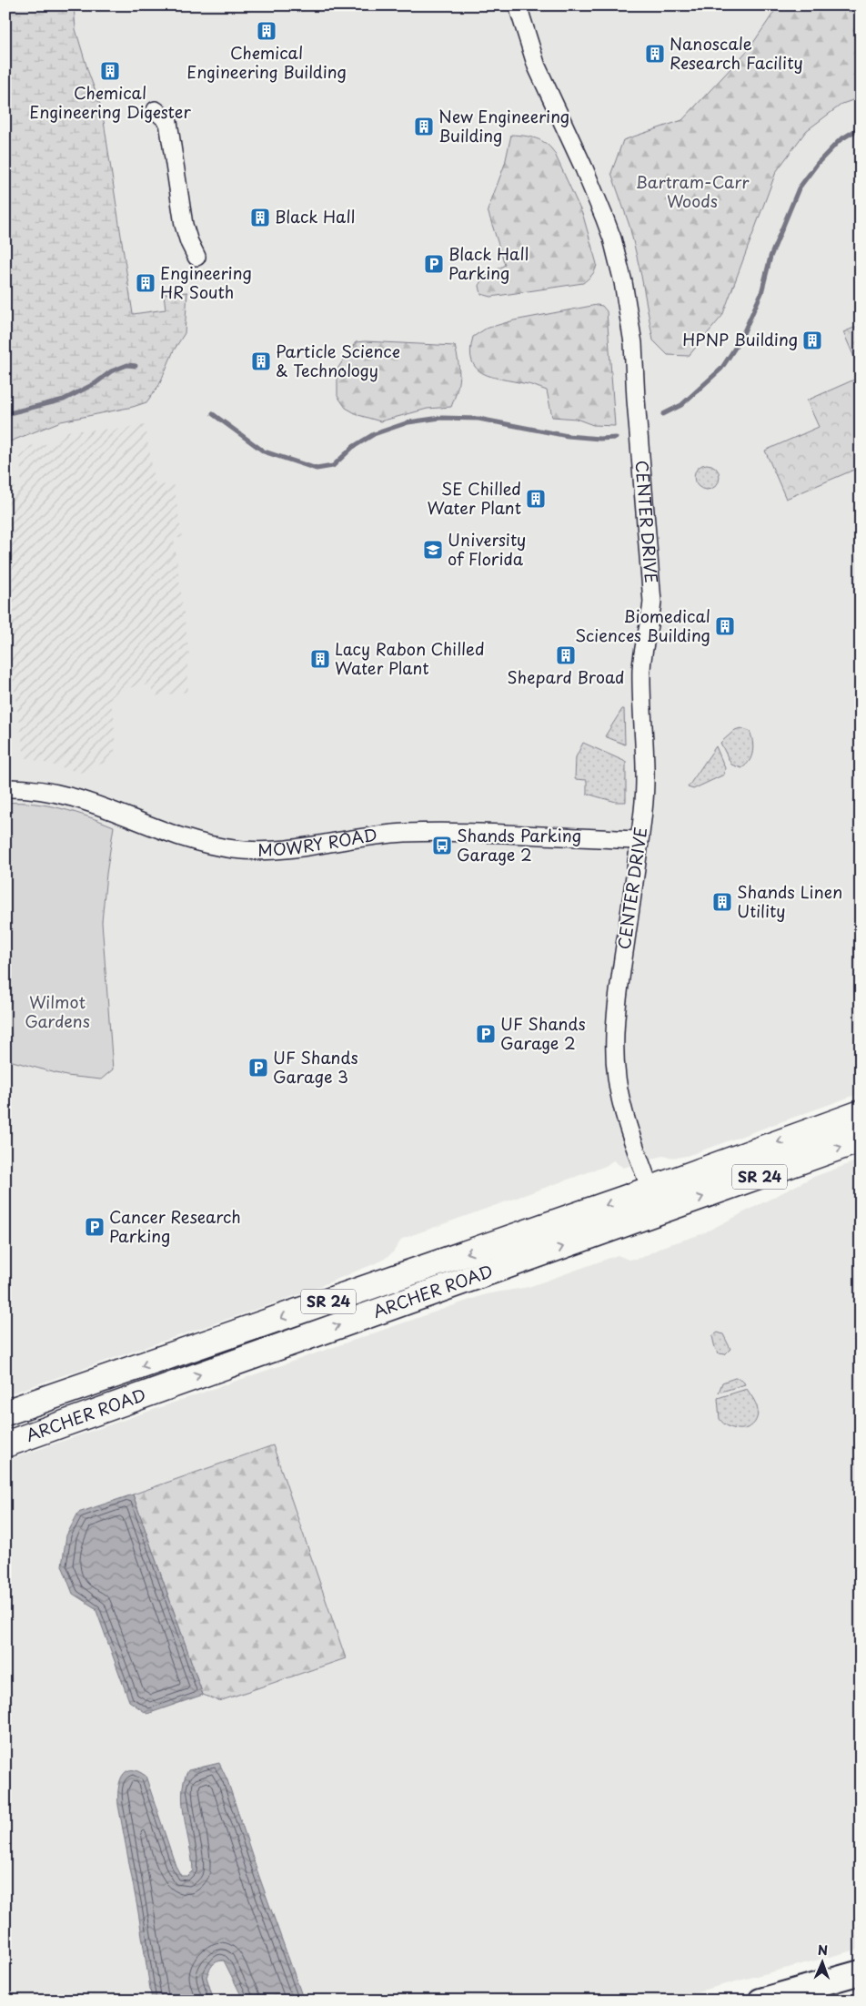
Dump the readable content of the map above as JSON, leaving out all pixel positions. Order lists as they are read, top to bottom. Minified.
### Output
{"streets":{"main road":["SR 24","ARCHER ROAD"],"street":["CENTER DRIVE","MOWRY ROAD"]},"crossings":[["CENTER DRIVE","MOWRY ROAD"],["CENTER DRIVE","ARCHER ROAD"]],"parks":["Bartram-Carr Woods","Wilmot Gardens"],"places":{"building":["Chemical Engineering Building","Nanoscale Research Facility","Chemical Engineering Digester","New Engineering Building","Black Hall","Engineering HR South","HPNP Building","Particle Science & Technology","SE Chilled Water Plant","Biomedical Sciences Building","Shepard Broad","Lacy Rabon Chilled Water Plant","Shands Linen Utility"],"parking":["Black Hall Parking","UF Shands Garage 2","UF Shands Garage 3","Cancer Research Parking"],"school or university":["University of Florida"],"bus stop":["Shands Parking Garage 2"]},"north":"top"}
